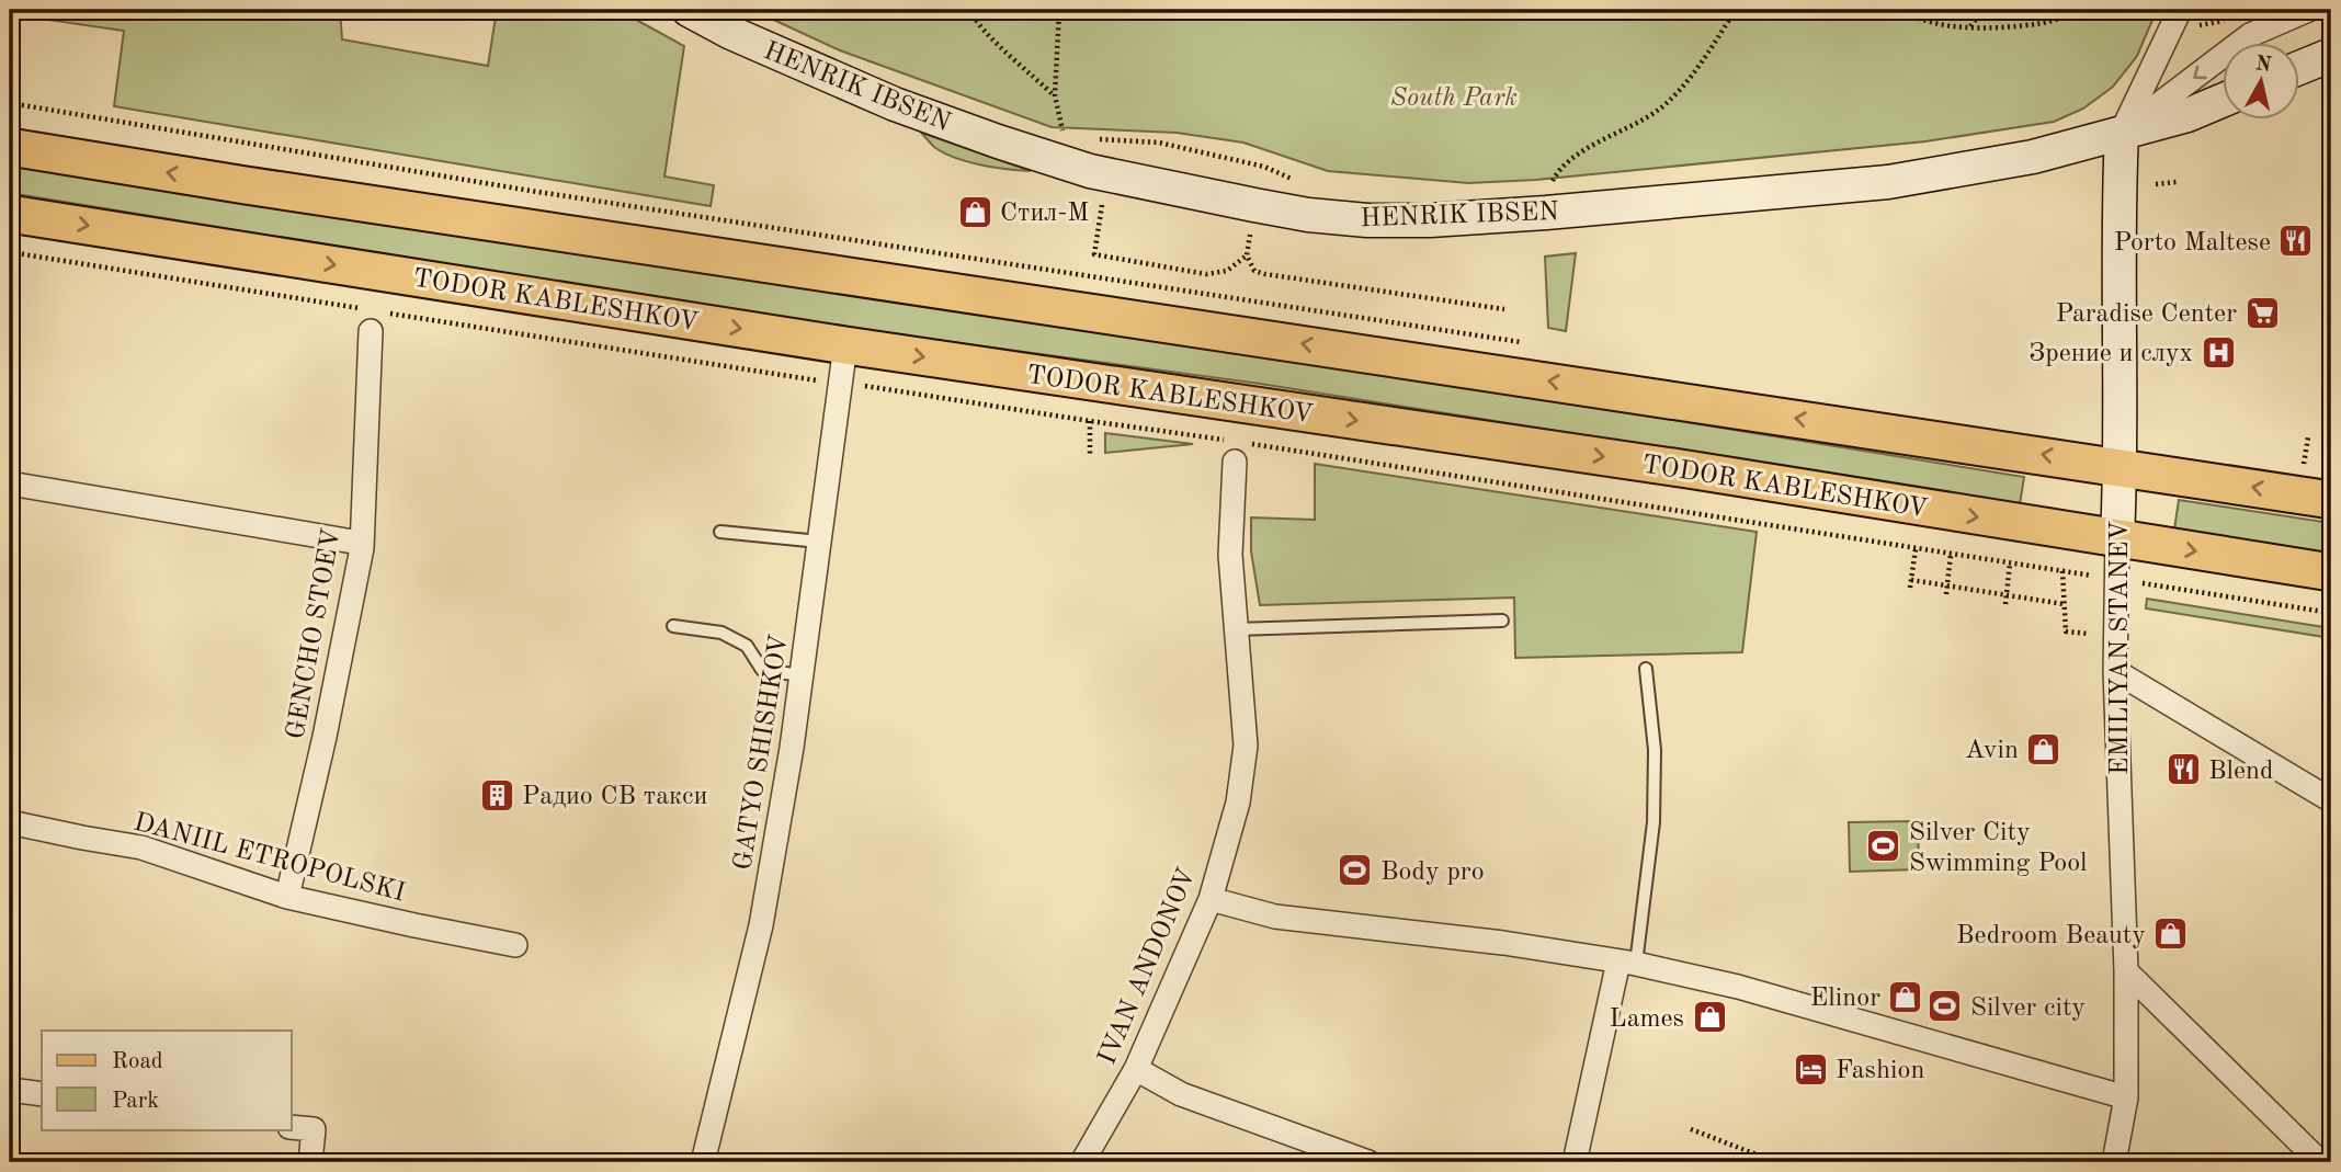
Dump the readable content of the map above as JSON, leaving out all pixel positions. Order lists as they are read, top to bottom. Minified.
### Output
{"streets":{"main road":["HENRIK IBSEN","TODOR KABLESHKOV","EMILIYAN STANEV"],"street":["GENCHO STOEV","GATYO SHISHKOV","DANIIL ETROPOLSKI","IVAN ANDONOV"]},"crossings":[["HENRIK IBSEN","EMILIYAN STANEV"],["TODOR KABLESHKOV","EMILIYAN STANEV"],["TODOR KABLESHKOV","GATYO SHISHKOV"],["GENCHO STOEV","DANIIL ETROPOLSKI"]],"parks":["South Park"],"places":{"shop":["Стил-М","Avin","Bedroom Beauty","Elinor","Lames"],"restaurant":["Porto Maltese","Blend"],"supermarket":["Paradise Center"],"hospital":["Зрение и слух"],"building":["Радио СВ такси"],"sports":["Silver City Swimming Pool","Body pro","Silver city"],"hotel":["Fashion"]},"legend":["Road","Park"],"north":"top"}
